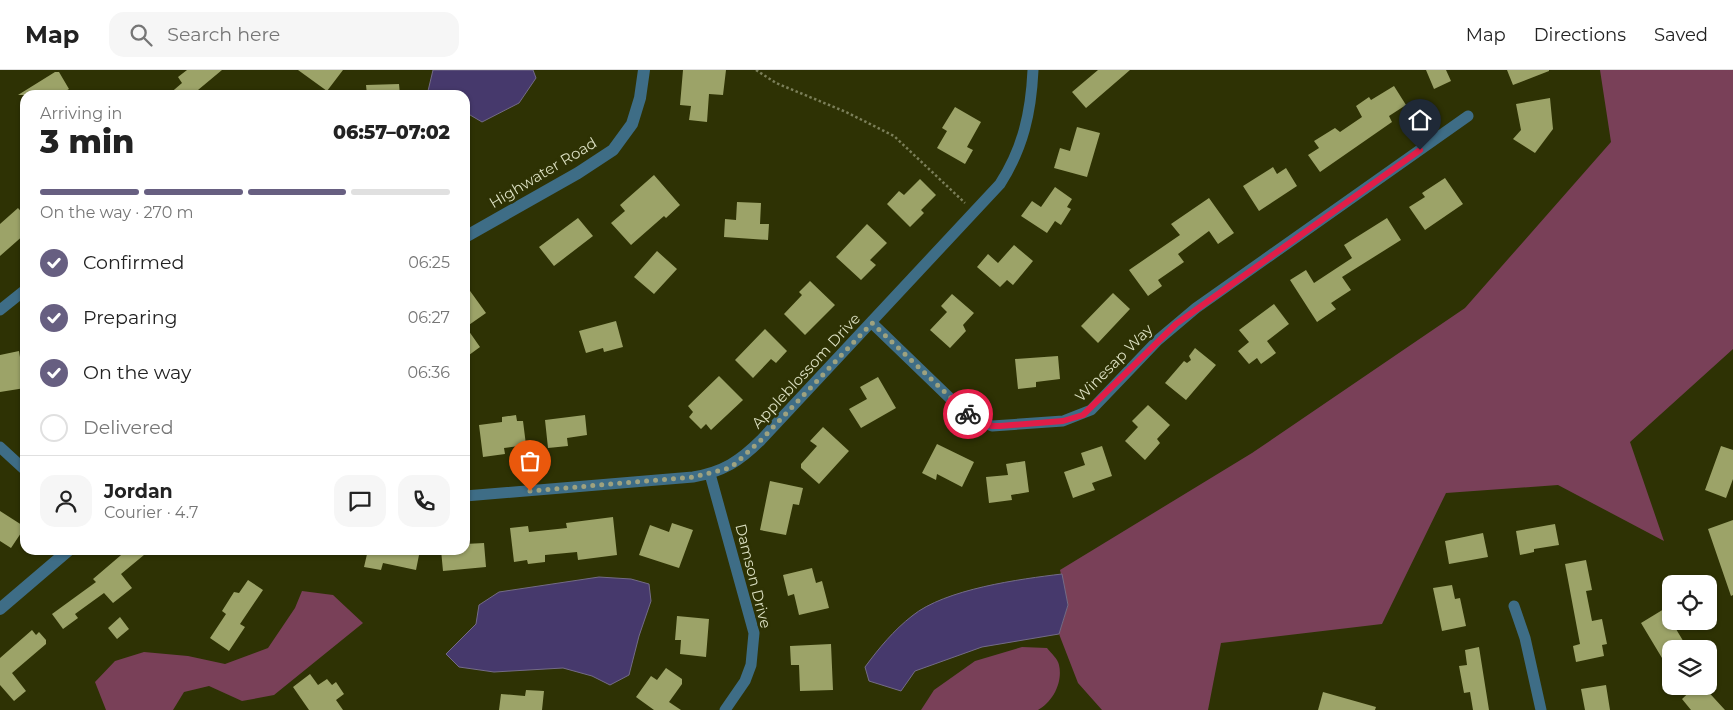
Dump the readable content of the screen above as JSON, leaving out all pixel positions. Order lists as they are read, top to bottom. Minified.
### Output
{"streets":{"street":["Highwater Road","Winesap Way","Appleblossom Drive","Damson Drive"]},"crossings":[["Winesap Way","Appleblossom Drive"],["Appleblossom Drive","Damson Drive"]],"page":{"header":"Map","search":"Search here","nav":["Map","Directions","Saved"],"heading":["3 min","Arriving in","06:57–07:02"],"panel":["Jordan","Courier · 4.7"],"bar":"On the way · 270 m","list":[["Confirmed","06:25"],["Preparing","06:27"],["On the way","06:36"],"Delivered"]}}
